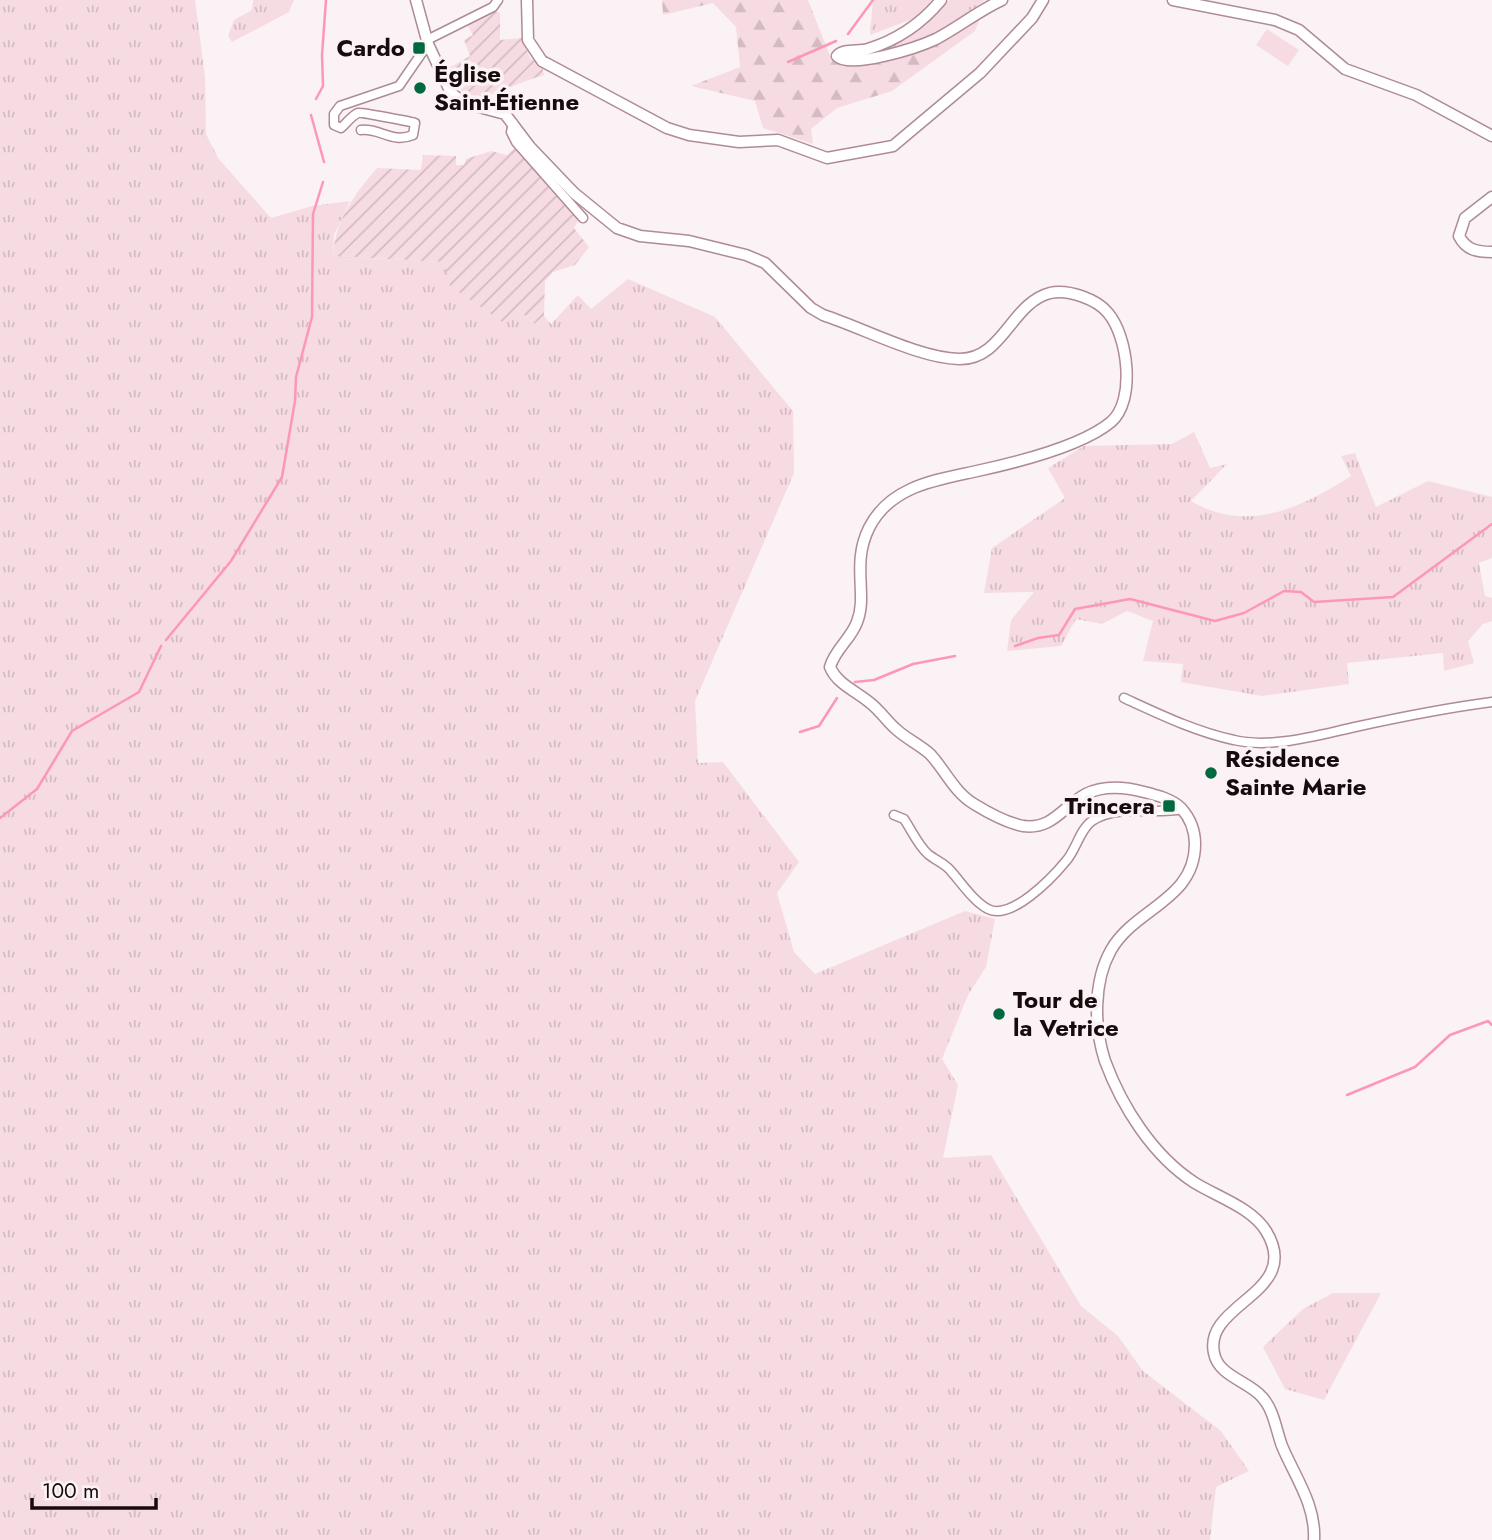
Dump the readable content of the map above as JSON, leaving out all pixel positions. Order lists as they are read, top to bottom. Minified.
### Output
{"places":{"transit":["Cardo","Trincera"],"other":["Église Saint-Étienne","Résidence Sainte Marie","Tour de la Vetrice"]},"scale_bar":"100 m"}
